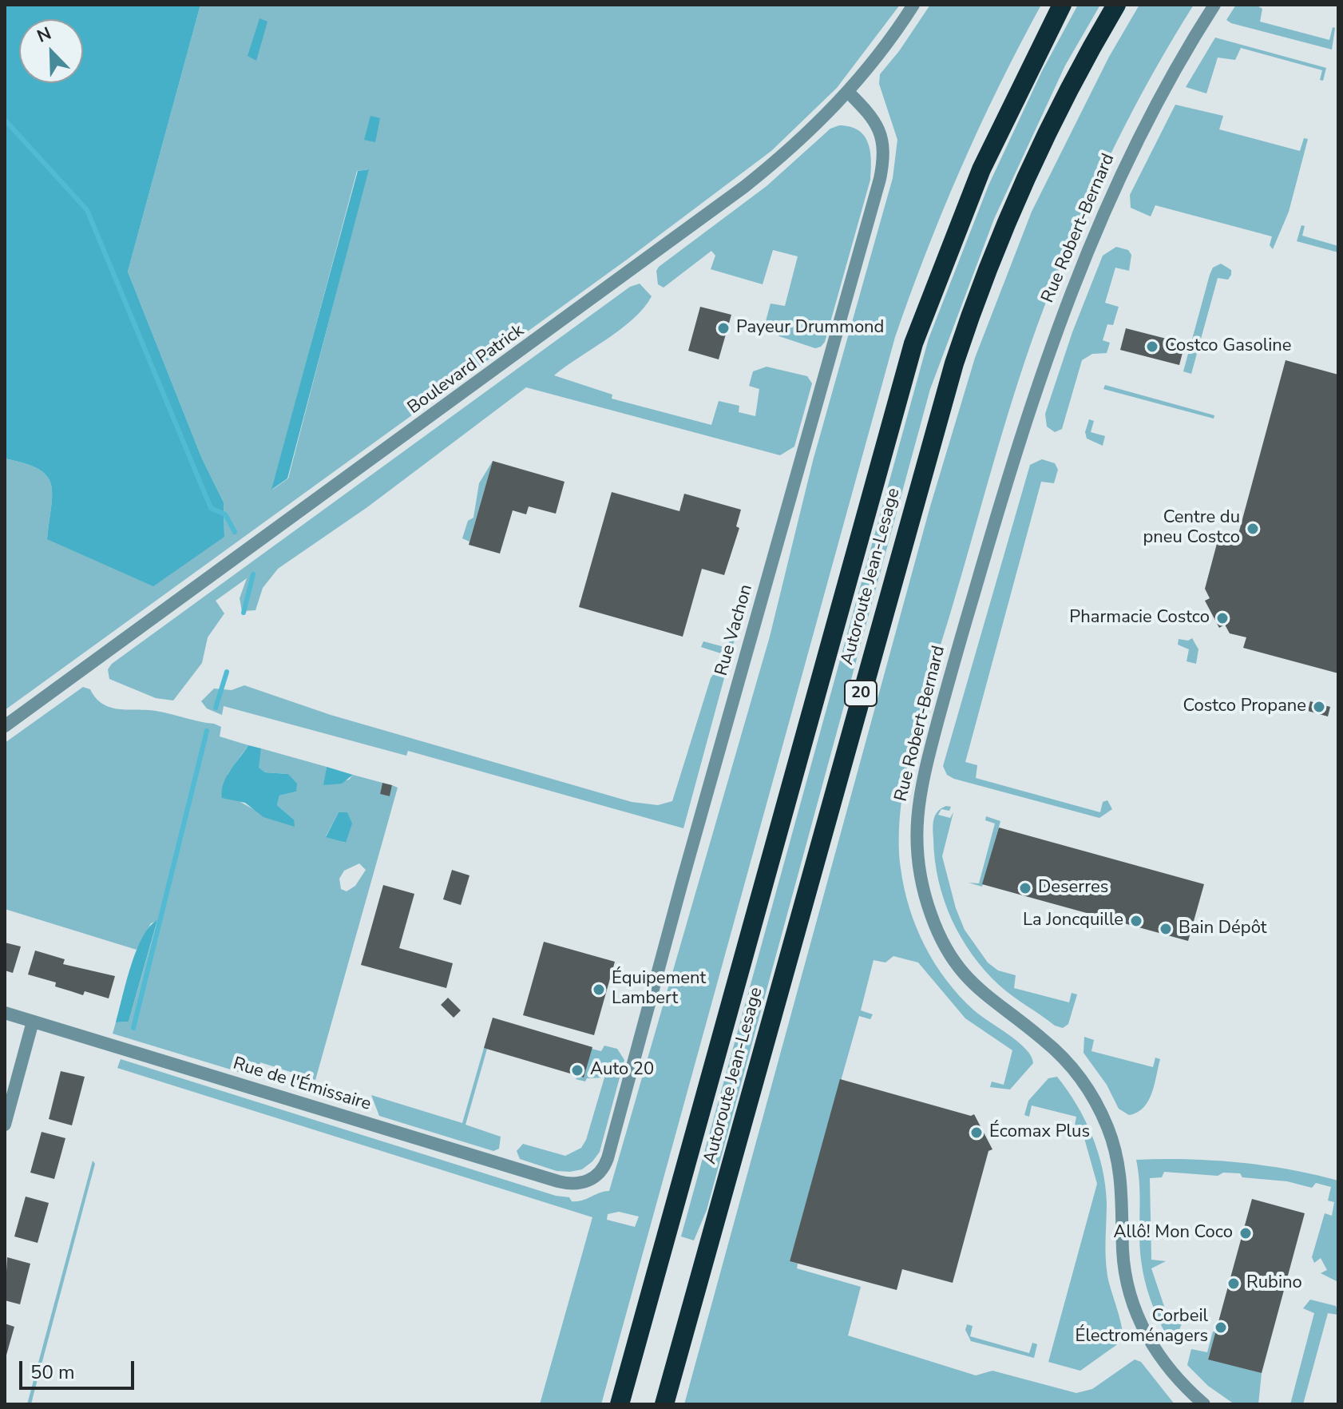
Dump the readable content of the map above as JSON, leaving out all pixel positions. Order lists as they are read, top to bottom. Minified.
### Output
{"streets":{"highway":["Autoroute Jean-Lesage","20"],"street":["Rue Robert-Bernard","Boulevard Patrick","Rue Vachon","Rue de l'Émissaire"]},"crossings":[["Boulevard Patrick","Rue Vachon"],["Rue Vachon","Rue de l'Émissaire"]],"places":["Payeur Drummond","Costco Gasoline","Centre du pneu Costco","Pharmacie Costco","Costco Propane","Deserres","La Joncquille","Bain Dépôt","Équipement Lambert","Auto 20","Écomax Plus","Allô! Mon Coco","Rubino","Corbeil Électroménagers"],"scale_bar":"50 m","north":"top left"}
